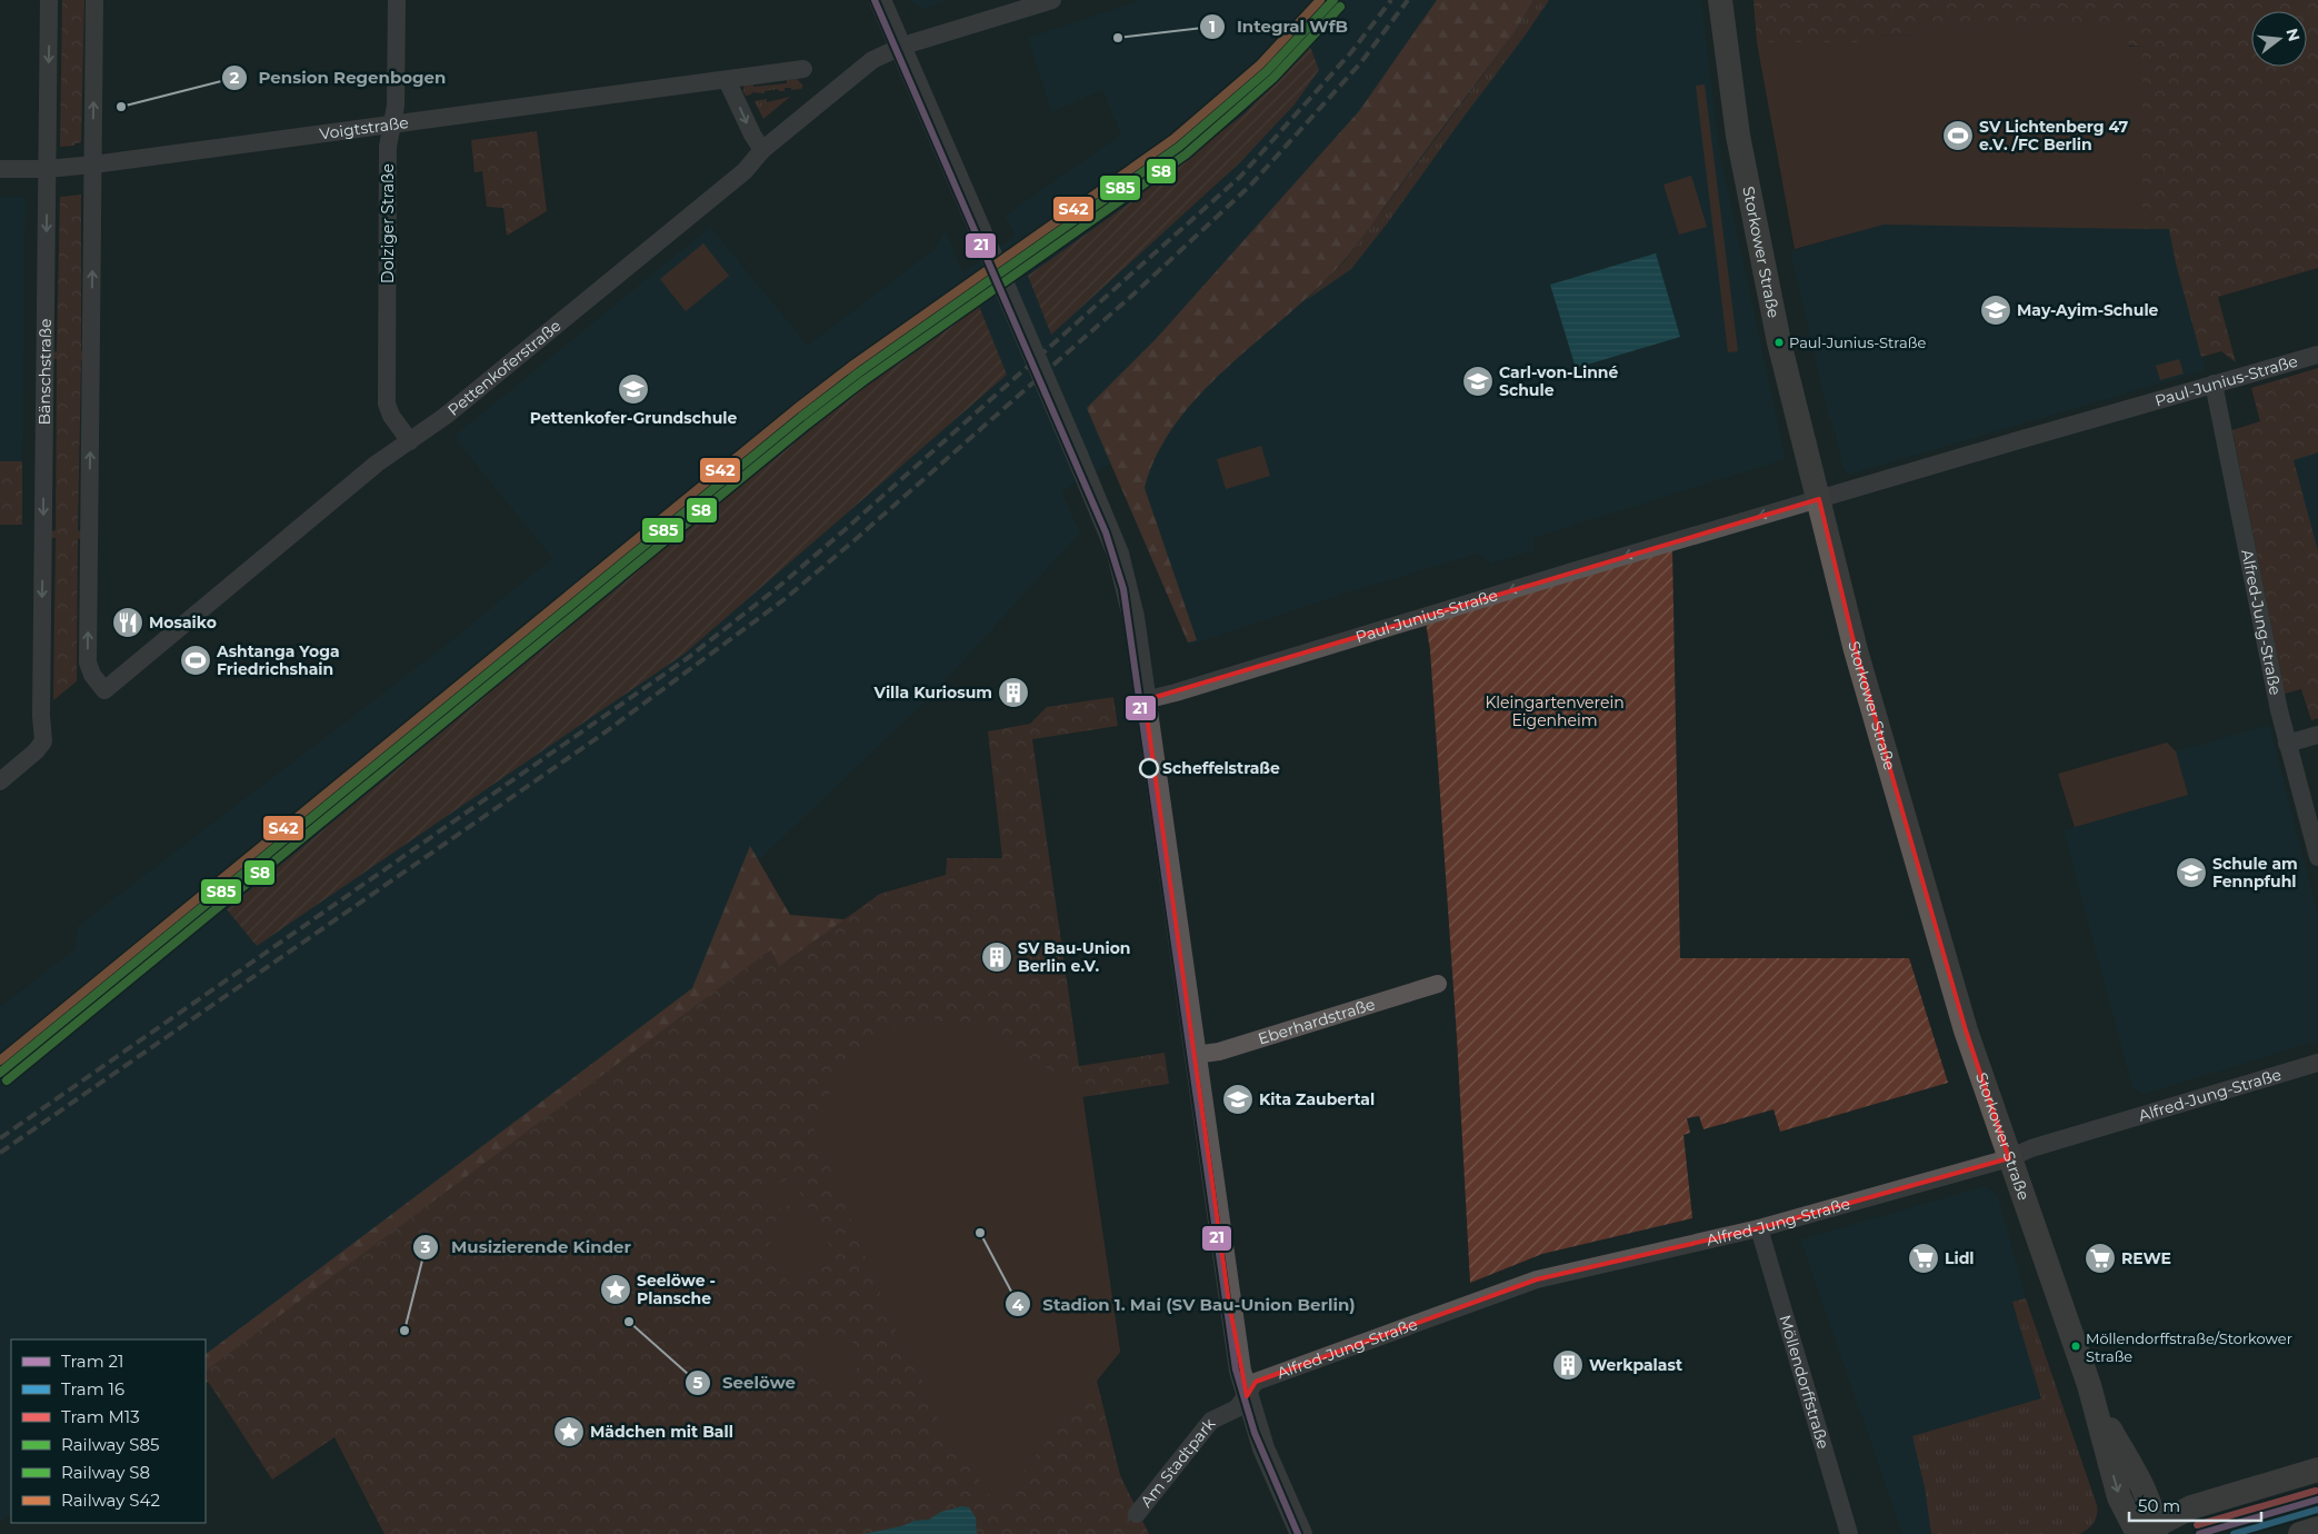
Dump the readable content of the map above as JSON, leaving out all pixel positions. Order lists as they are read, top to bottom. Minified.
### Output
{"streets":{"main road":["Storkower Straße"],"street":["Voigtstraße","Dolziger Straße","Pettenkoferstraße","Bänschstraße","Paul-Junius-Straße","Alfred-Jung-Straße","Eberhardstraße","Möllendorffstraße","Am Stadtpark"]},"crossings":[["Voigtstraße","Dolziger Straße"],["Voigtstraße","Pettenkoferstraße"],["Voigtstraße","Bänschstraße"],["Dolziger Straße","Pettenkoferstraße"],["Storkower Straße","Paul-Junius-Straße"],["Storkower Straße","Alfred-Jung-Straße"],["Paul-Junius-Straße","Alfred-Jung-Straße"],["Alfred-Jung-Straße","Möllendorffstraße"],["Alfred-Jung-Straße","Am Stadtpark"]],"one_way":["Bänschstraße","Paul-Junius-Straße"],"parks":["Kleingartenverein Eigenheim"],"places":{"other":["Integral WfB","Pension Regenbogen","Paul-Junius-Straße","Scheffelstraße","Stadion 1. Mai (SV Bau-Union Berlin)","Seelöwe","Musizierende Kinder","Möllendorffstraße/Storkower Straße"],"sports":["SV Lichtenberg 47 e.V. /FC Berlin","Ashtanga Yoga Friedrichshain"],"school or university":["May-Ayim-Schule","Carl-von-Linné Schule","Pettenkofer-Grundschule","Schule am Fennpfuhl","Kita Zaubertal"],"restaurant":["Mosaiko"],"building":["Villa Kuriosum","SV Bau-Union Berlin e.V.","Werkpalast"],"supermarket":["Lidl","REWE"],"place":["Seelöwe - Plansche","Mädchen mit Ball"]},"lines":["tram line 21","rail line S85","rail line S42","rail line S8","tram line M13","tram line 16"],"legend":["Tram 21","Tram 16","Tram M13","Railway S85","Railway S8","Railway S42"],"scale_bar":"50 m","north":"right"}
